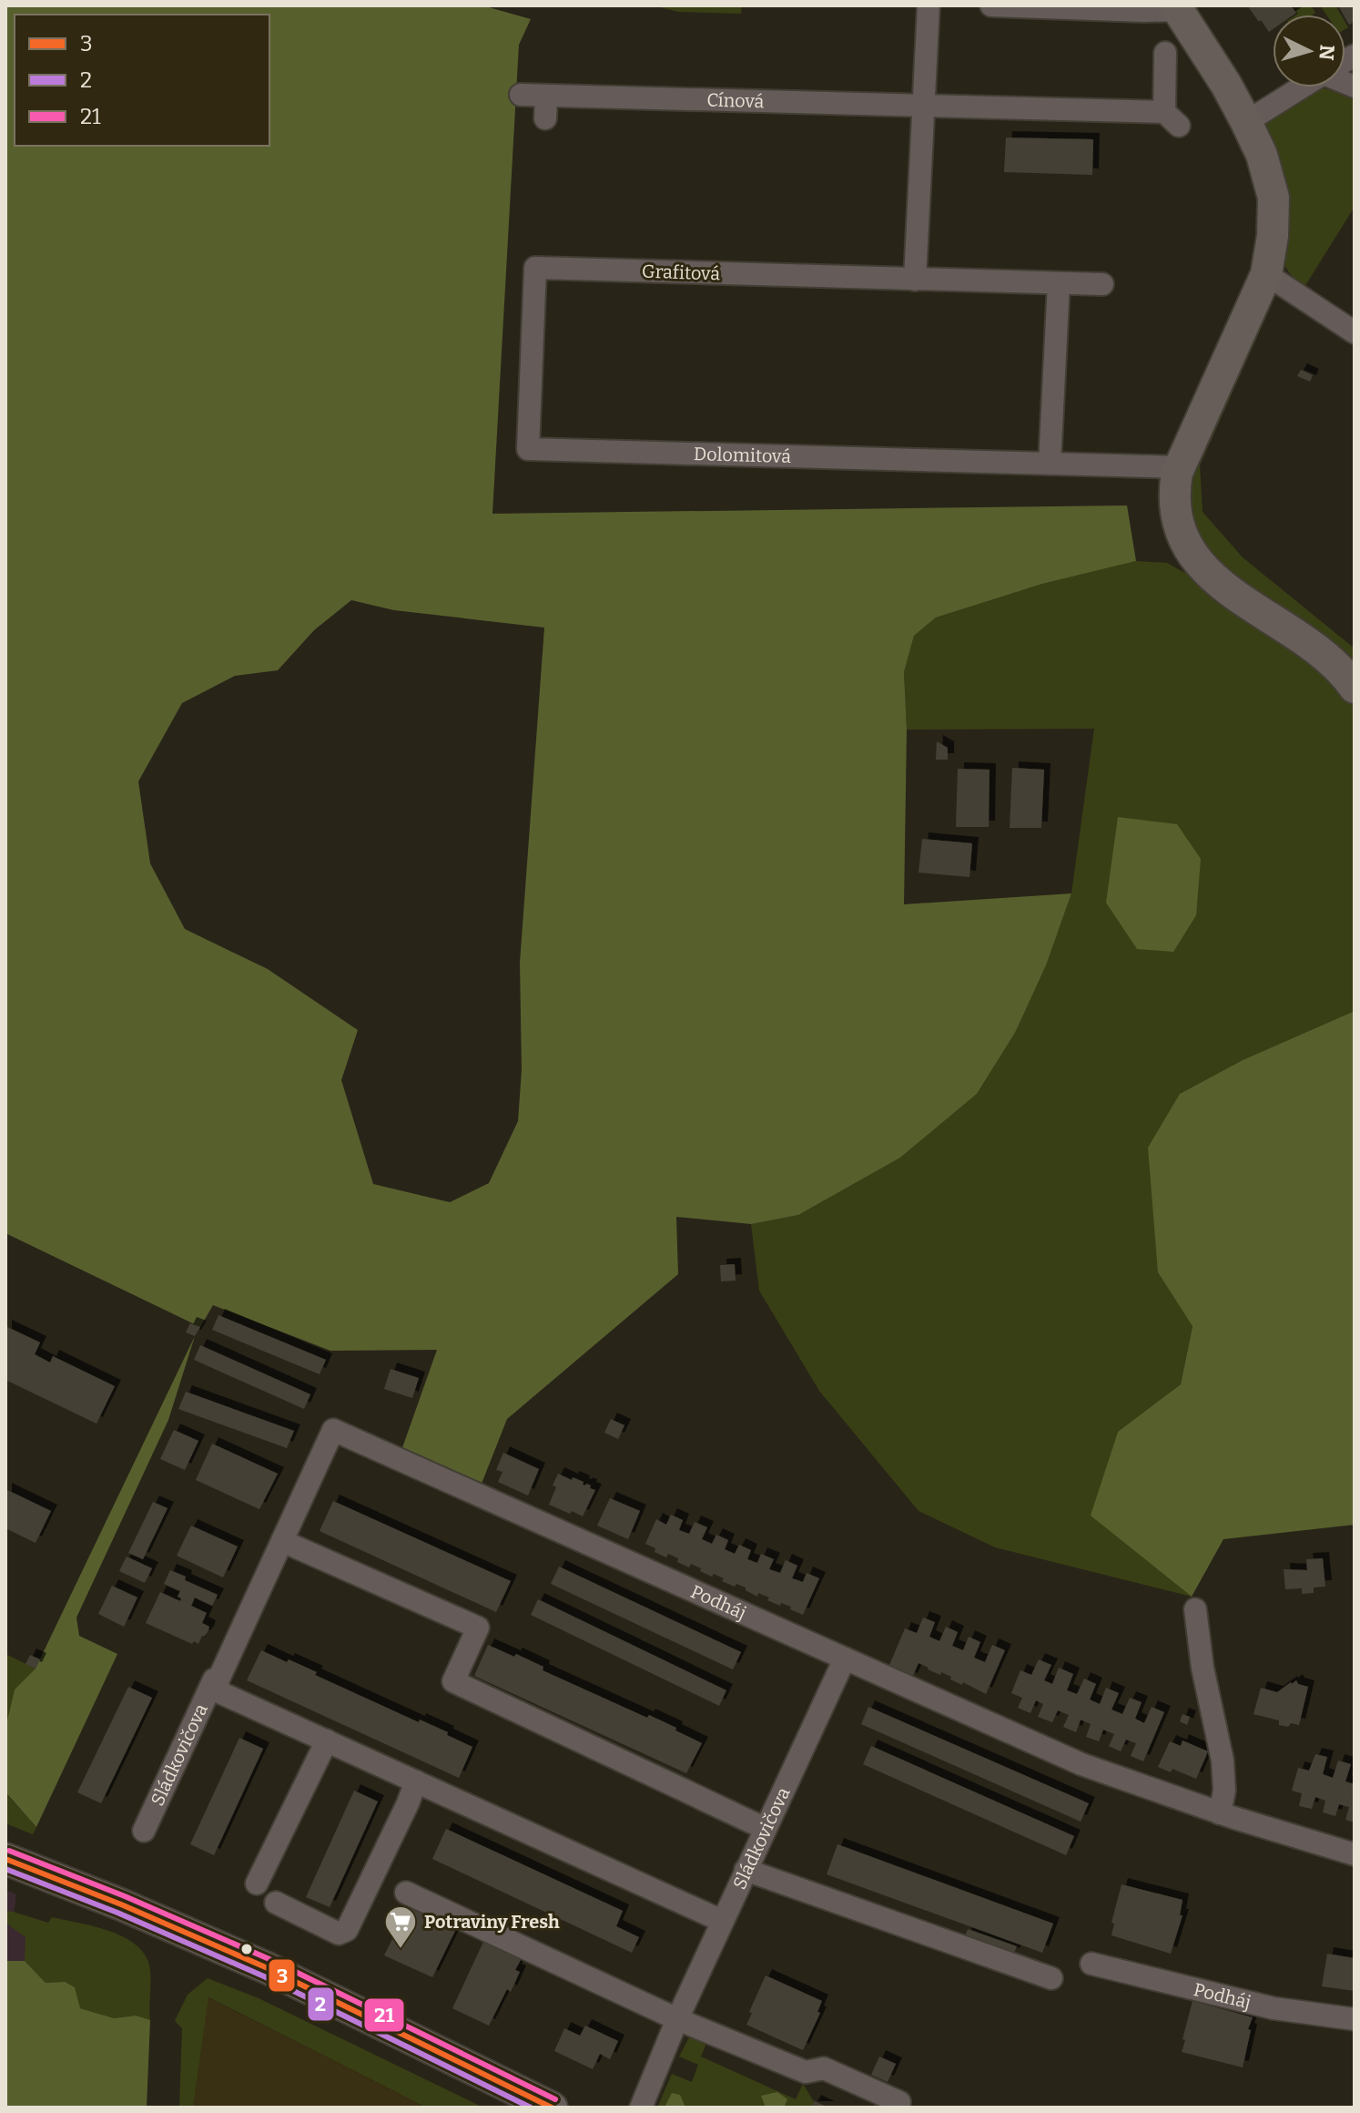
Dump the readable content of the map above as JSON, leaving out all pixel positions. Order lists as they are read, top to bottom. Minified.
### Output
{"streets":{"street":["Cínová","Grafitová","Dolomitová","Podháj","Sládkovičova"]},"crossings":[["Grafitová","Dolomitová"],["Podháj","Sládkovičova"]],"places":{"supermarket":["Potraviny Fresh"]},"lines":["transit line 21","transit line 3","transit line 2"],"legend":["3","2","21"],"north":"right"}
